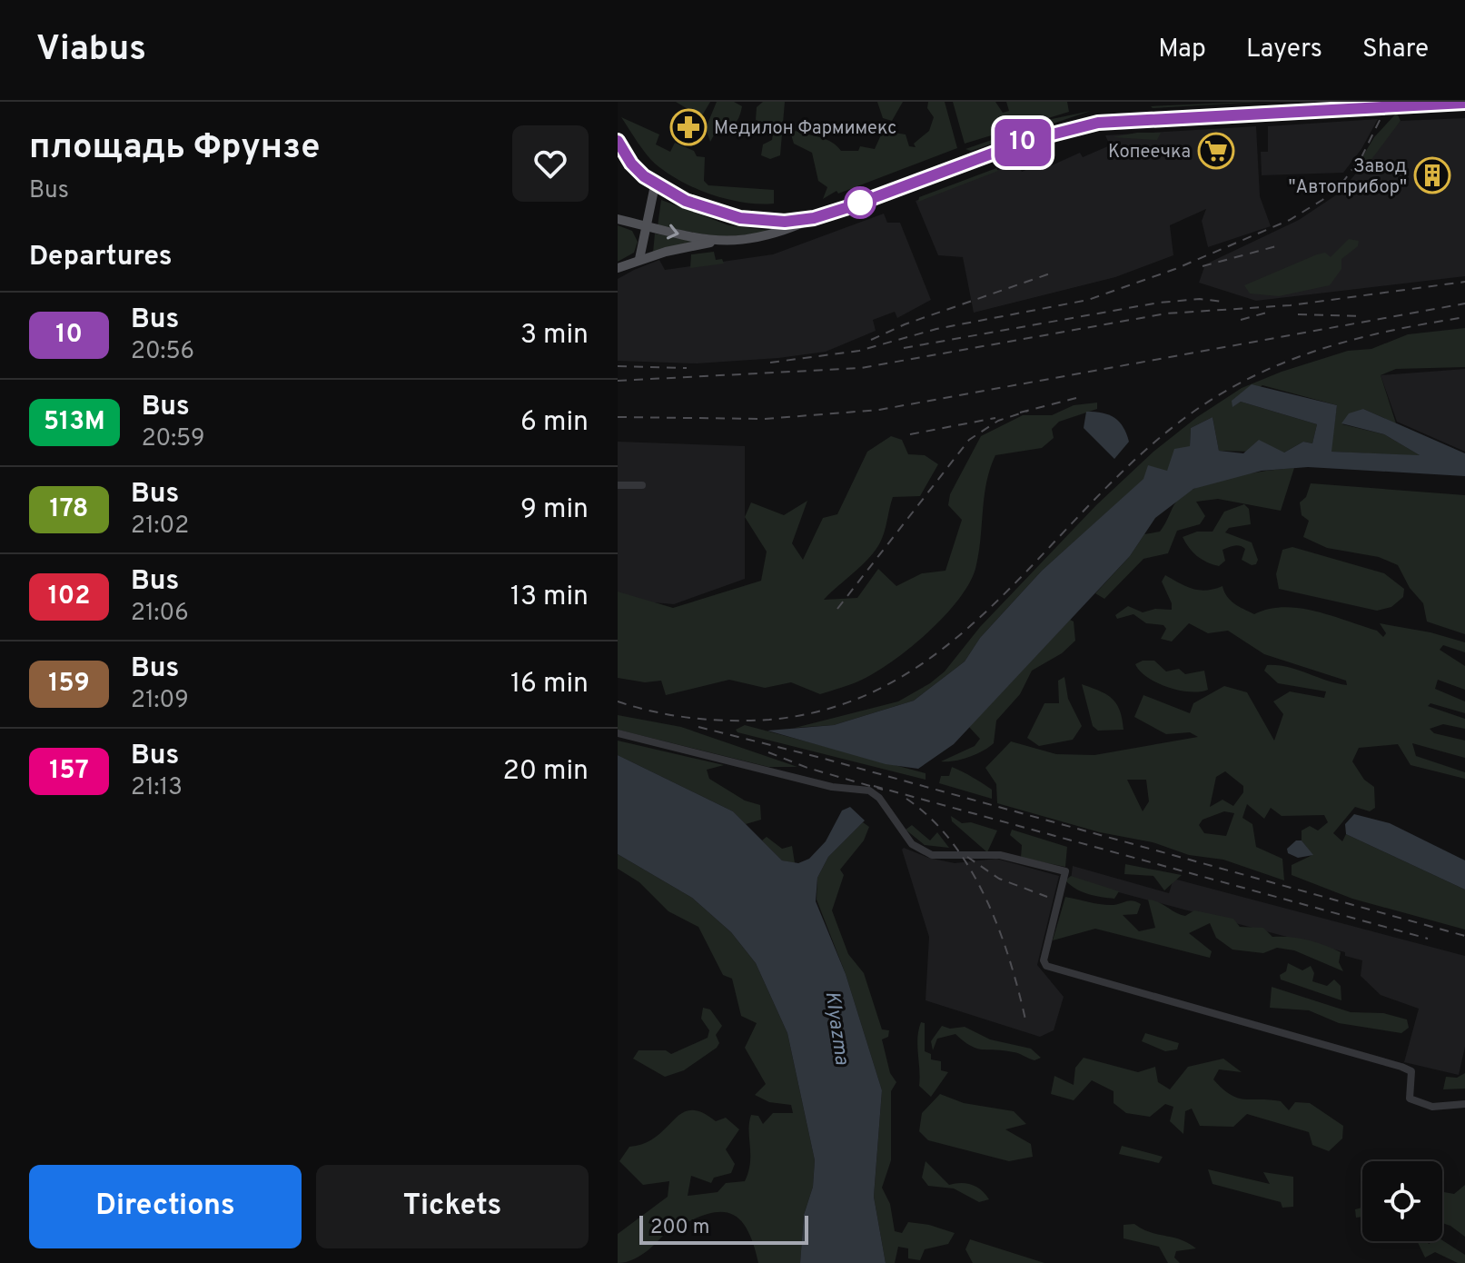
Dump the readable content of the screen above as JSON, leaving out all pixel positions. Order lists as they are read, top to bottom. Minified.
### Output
{"water":["Klyazma"],"places":{"pharmacy":["Медилон Фармимекс"],"supermarket":["Копеечка"],"building":["Завод \"Автоприбор\""]},"lines":["bus line 10"],"scale_bar":"200 m","page":{"header":"Viabus","nav":["Map","Layers","Share"],"heading":[["площадь Фрунзе","Bus"],"Departures"],"on_map":"10","list":[{"mark":"10","name":"Bus","note":"20:56","value":"3 min"},{"mark":"513М","name":"Bus","note":"20:59","value":"6 min"},{"mark":"178","name":"Bus","note":"21:02","value":"9 min"},{"mark":"102","name":"Bus","note":"21:06","value":"13 min"},{"mark":"159","name":"Bus","note":"21:09","value":"16 min"},{"mark":"157","name":"Bus","note":"21:13","value":"20 min"}],"buttons":["Directions","Tickets"],"scale":"200 m"}}
